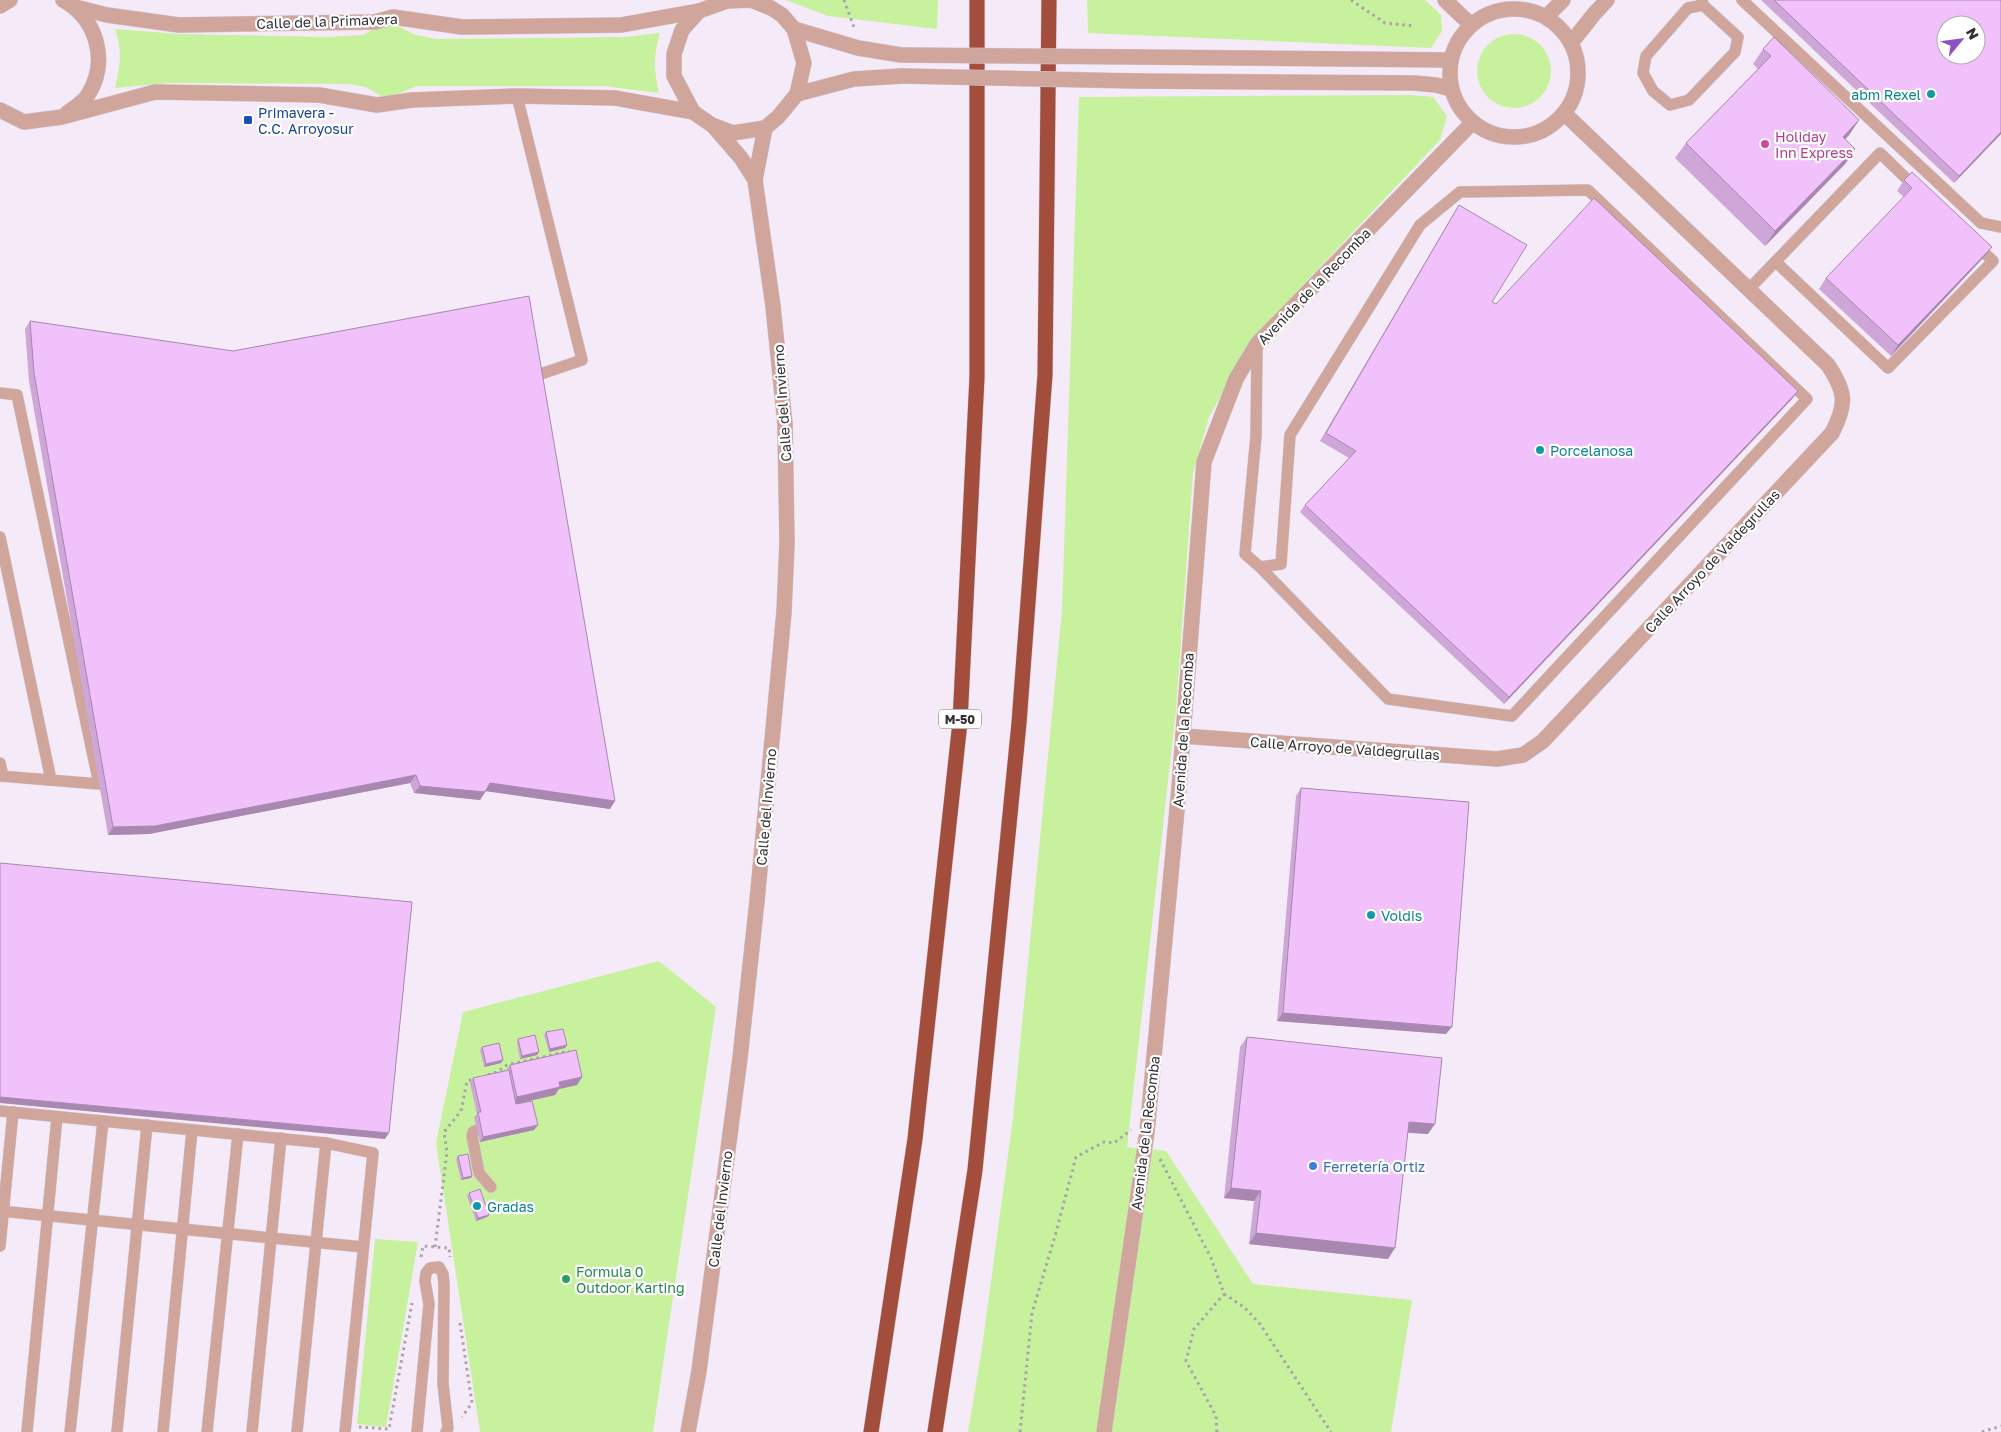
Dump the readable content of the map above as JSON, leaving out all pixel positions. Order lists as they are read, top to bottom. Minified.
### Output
{"streets":{"highway":["M-50"],"street":["Calle de la Primavera","Avenida de la Recomba","Calle del Invierno","Calle Arroyo de Valdegrullas"]},"crossings":[["Avenida de la Recomba","Calle Arroyo de Valdegrullas"]],"places":{"other":["abm Rexel","Holiday Inn Express","Porcelanosa","Voldis","Ferretería Ortiz","Gradas","Formula 0 Outdoor Karting"],"transit":["Primavera - C.C. Arroyosur"]},"north":"top right"}
